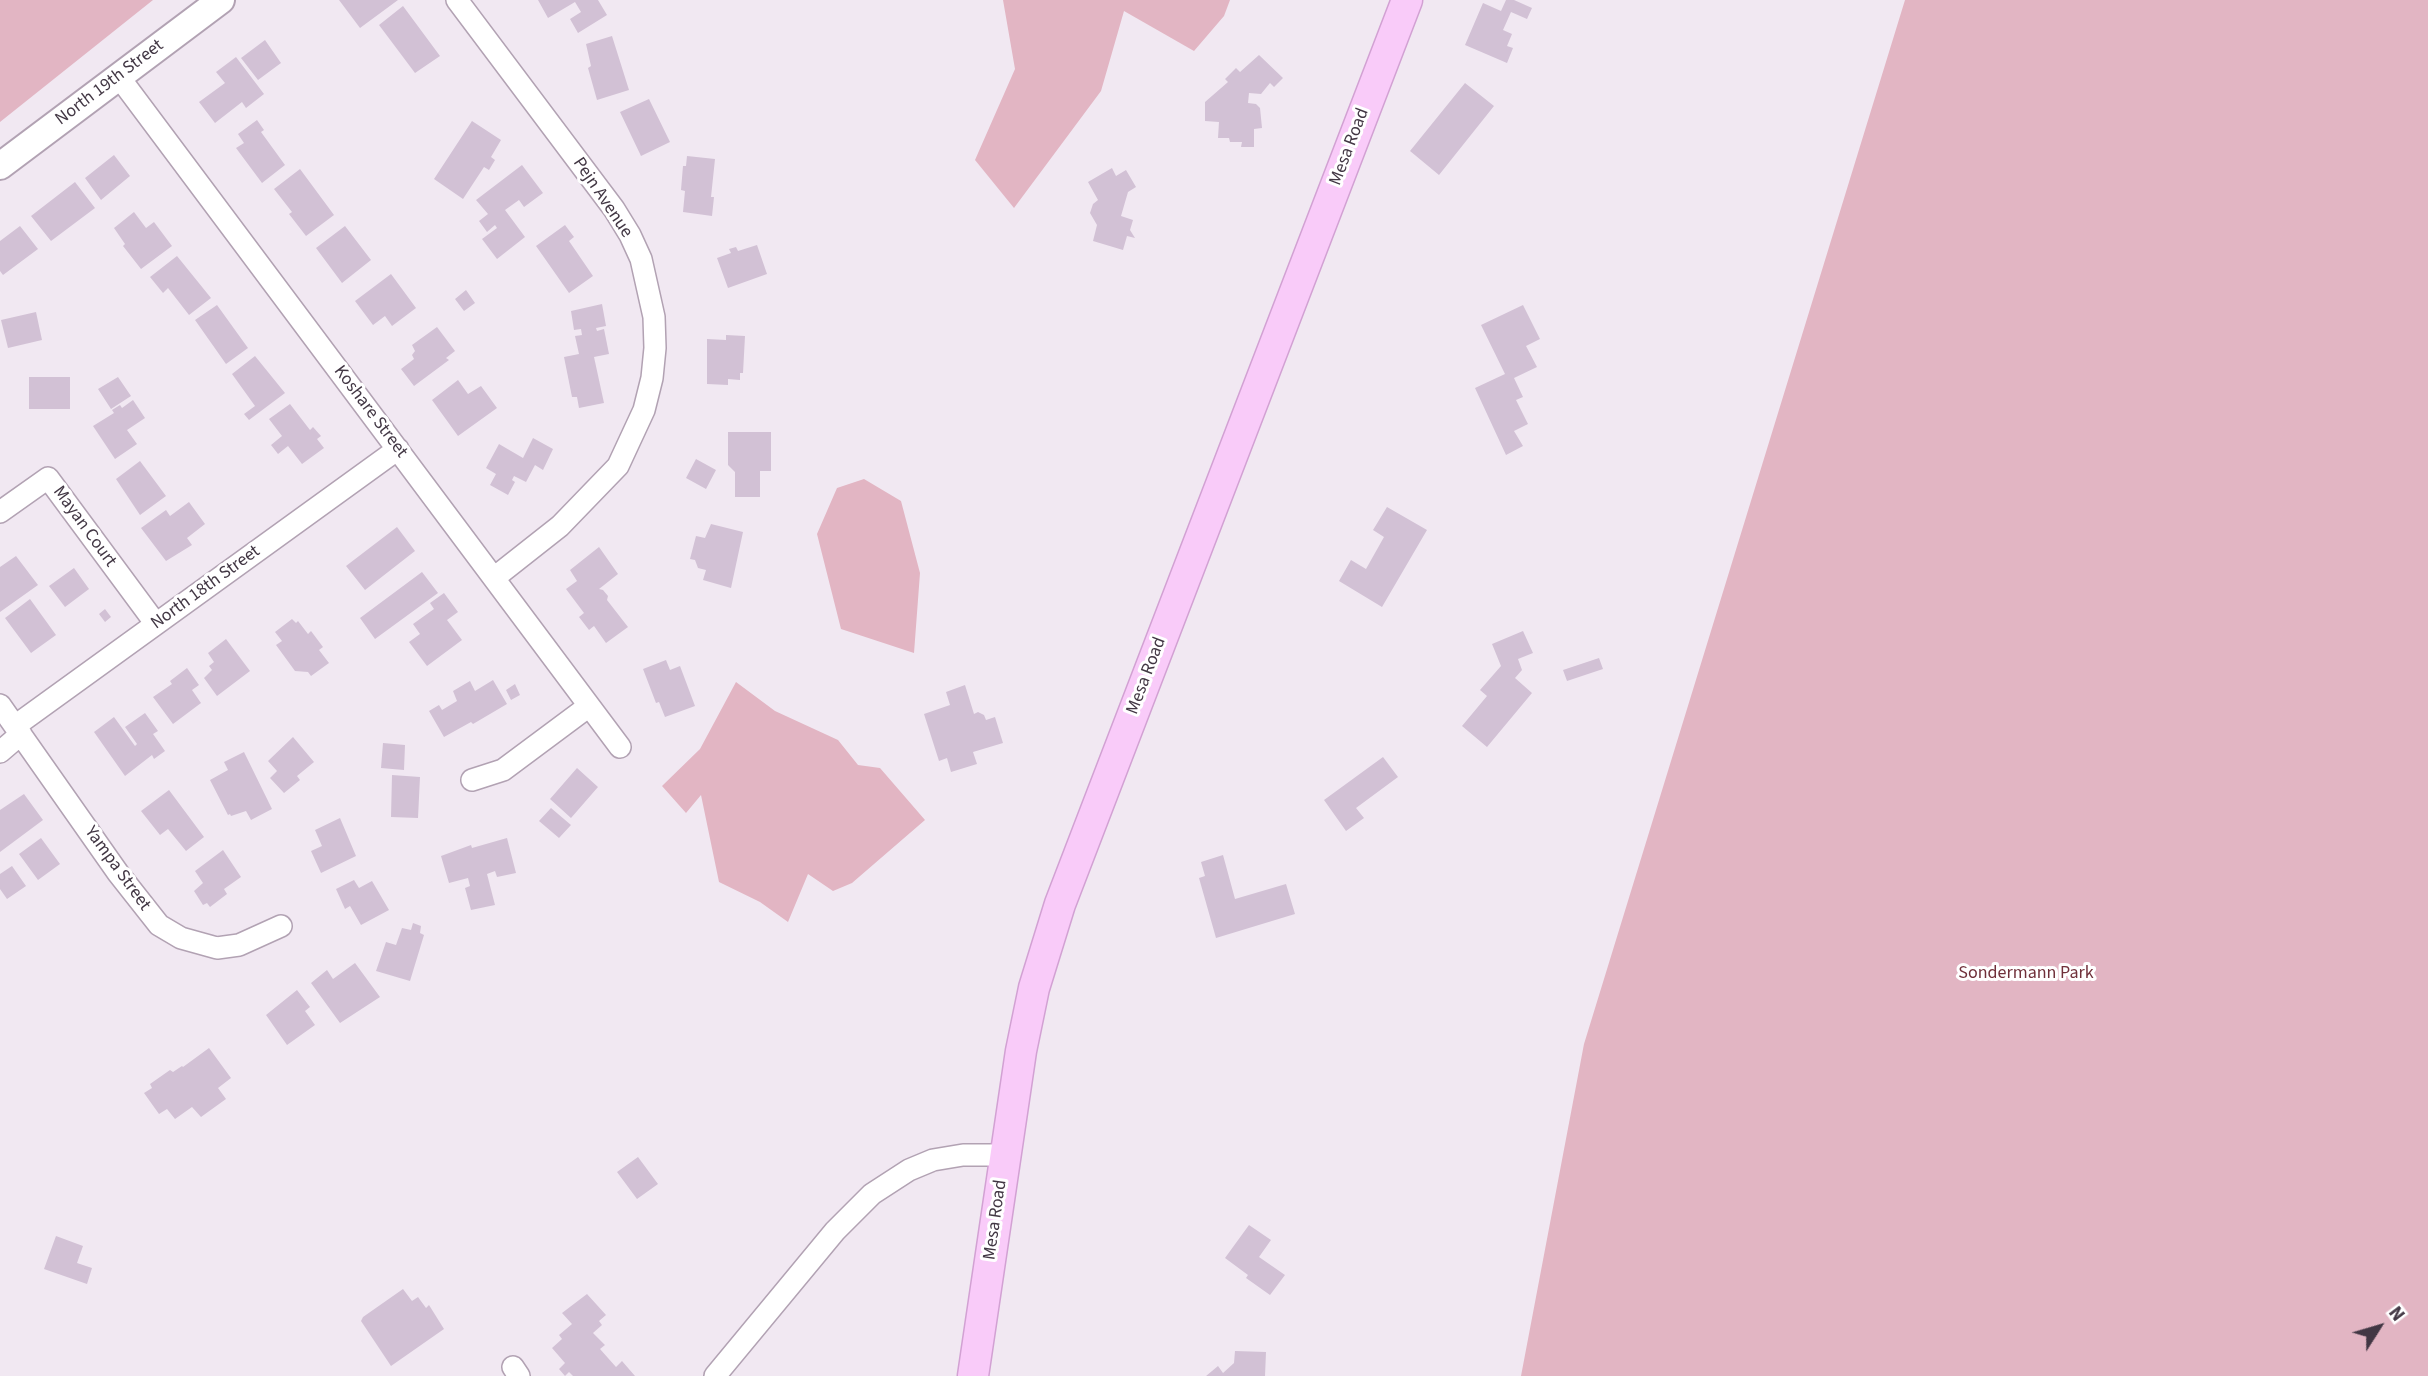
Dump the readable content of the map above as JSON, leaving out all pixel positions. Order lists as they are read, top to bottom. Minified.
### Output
{"streets":{"main road":["Mesa Road"],"street":["North 19th Street","Pejn Avenue","Koshare Street","Mayan Court","North 18th Street","Yampa Street"]},"crossings":[["North 19th Street","Koshare Street"],["Pejn Avenue","Koshare Street"],["Koshare Street","North 18th Street"],["Mayan Court","North 18th Street"],["North 18th Street","Yampa Street"]],"parks":["Sondermann Park"],"north":"top right"}
